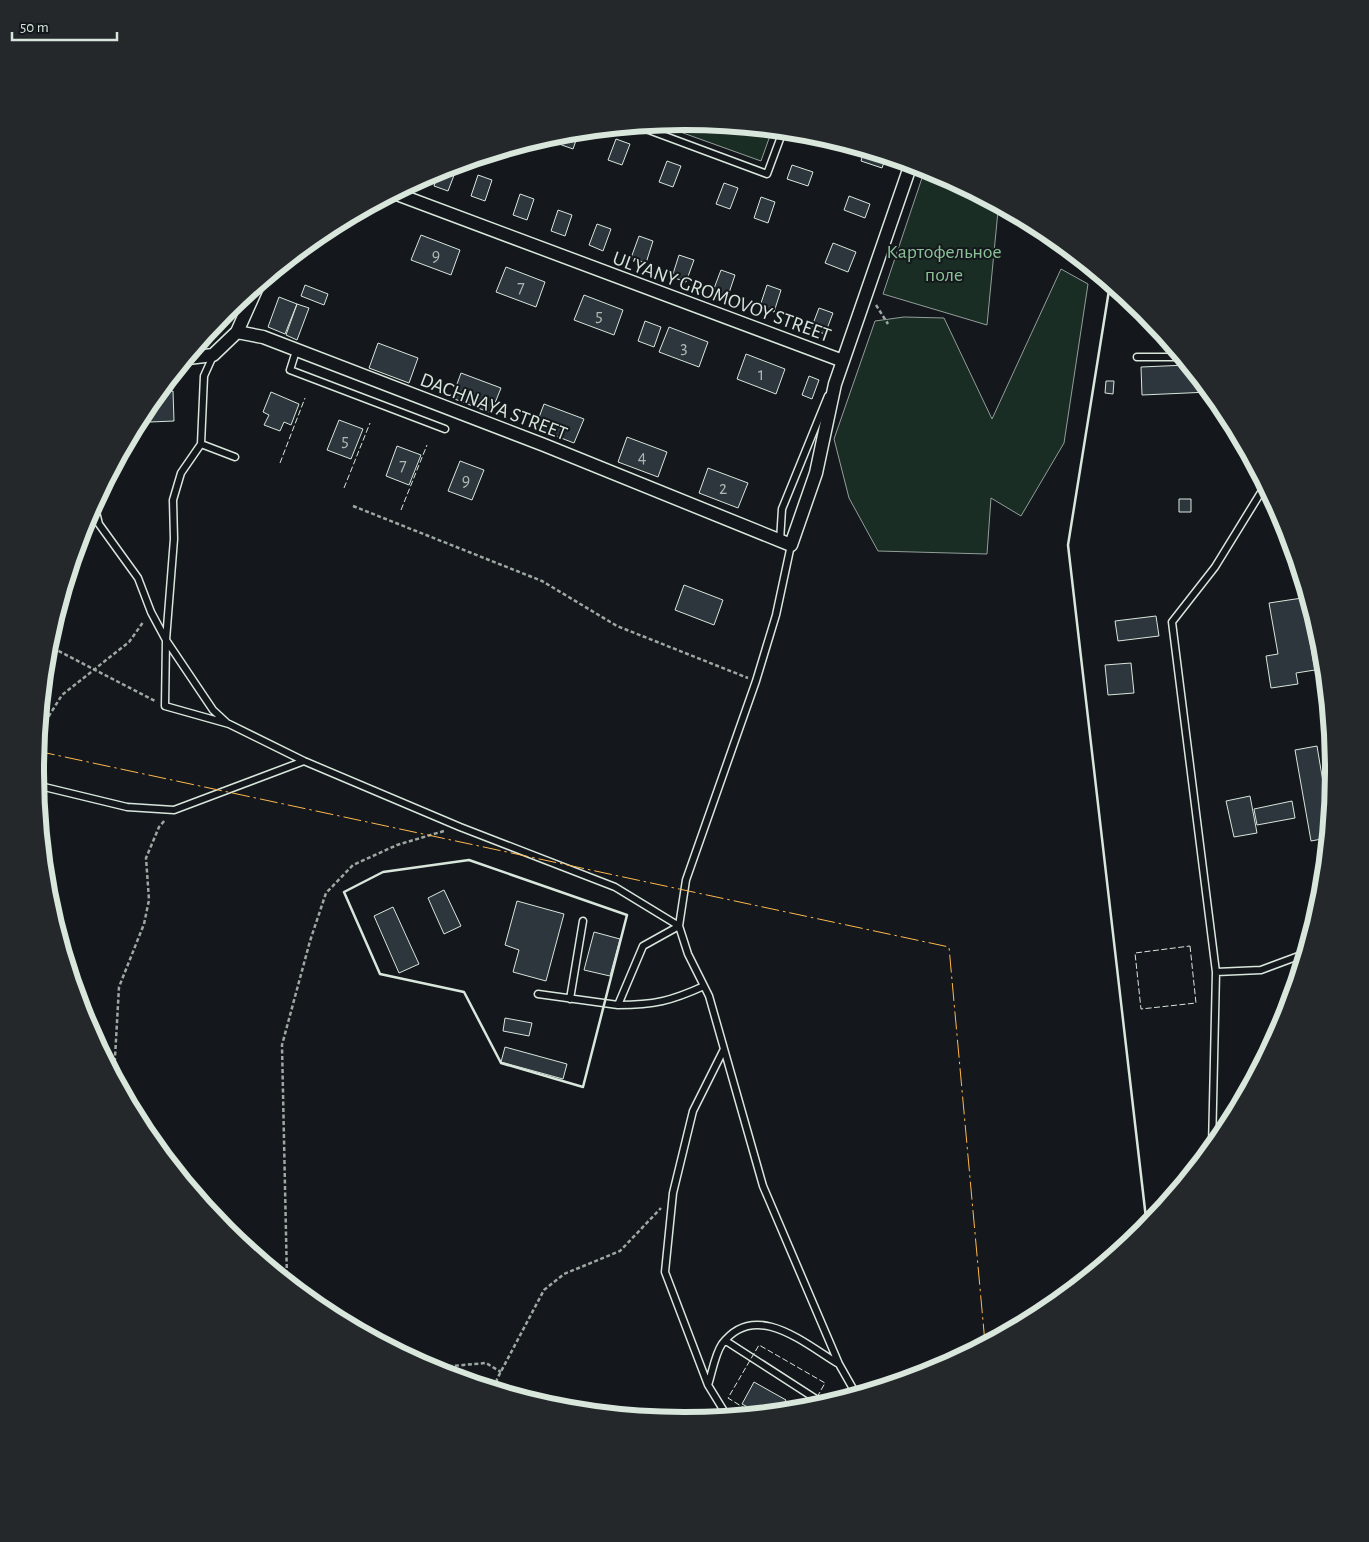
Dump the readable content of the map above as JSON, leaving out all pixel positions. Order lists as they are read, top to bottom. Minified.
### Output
{"streets":{"street":["UL'YANY GROMOVOY STREET","DACHNAYA STREET"]},"parks":["Картофельное поле"],"house_numbers":["9","7","5","3","1","5","4","7","9","2"],"scale_bar":"50 m"}
